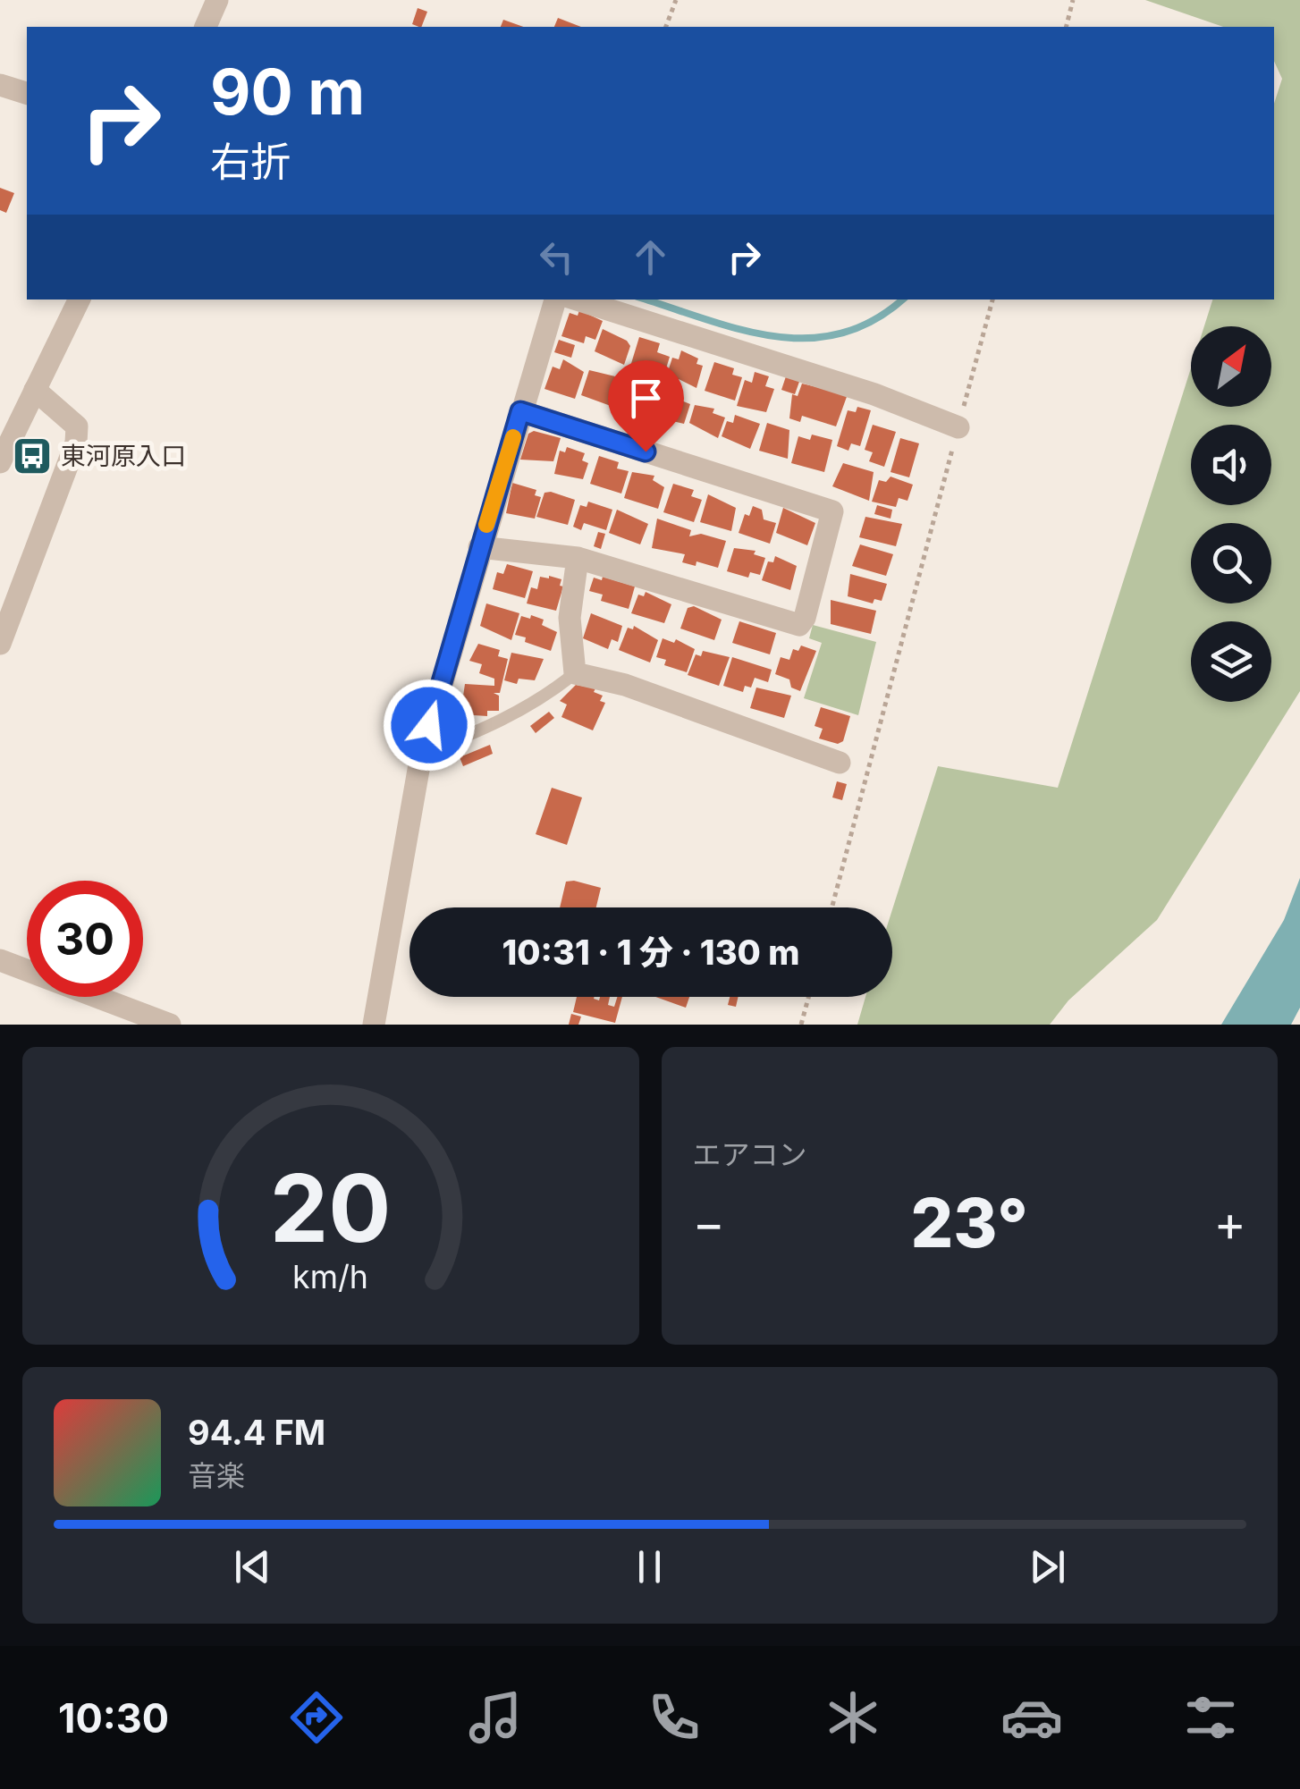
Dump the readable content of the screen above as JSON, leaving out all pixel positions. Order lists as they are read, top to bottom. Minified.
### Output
{"places":{"bus stop":["東河原入口"]},"north":"top right","page":{"turn":["90 m","右折"],"limit":"30","trip":"10:31 · 1 分 · 130 m","tile":"エアコン","heat":["−","23°","+"],"song":["94.4 FM","音楽"],"tabs":"10:30","gauge":["20","km/h"]}}
